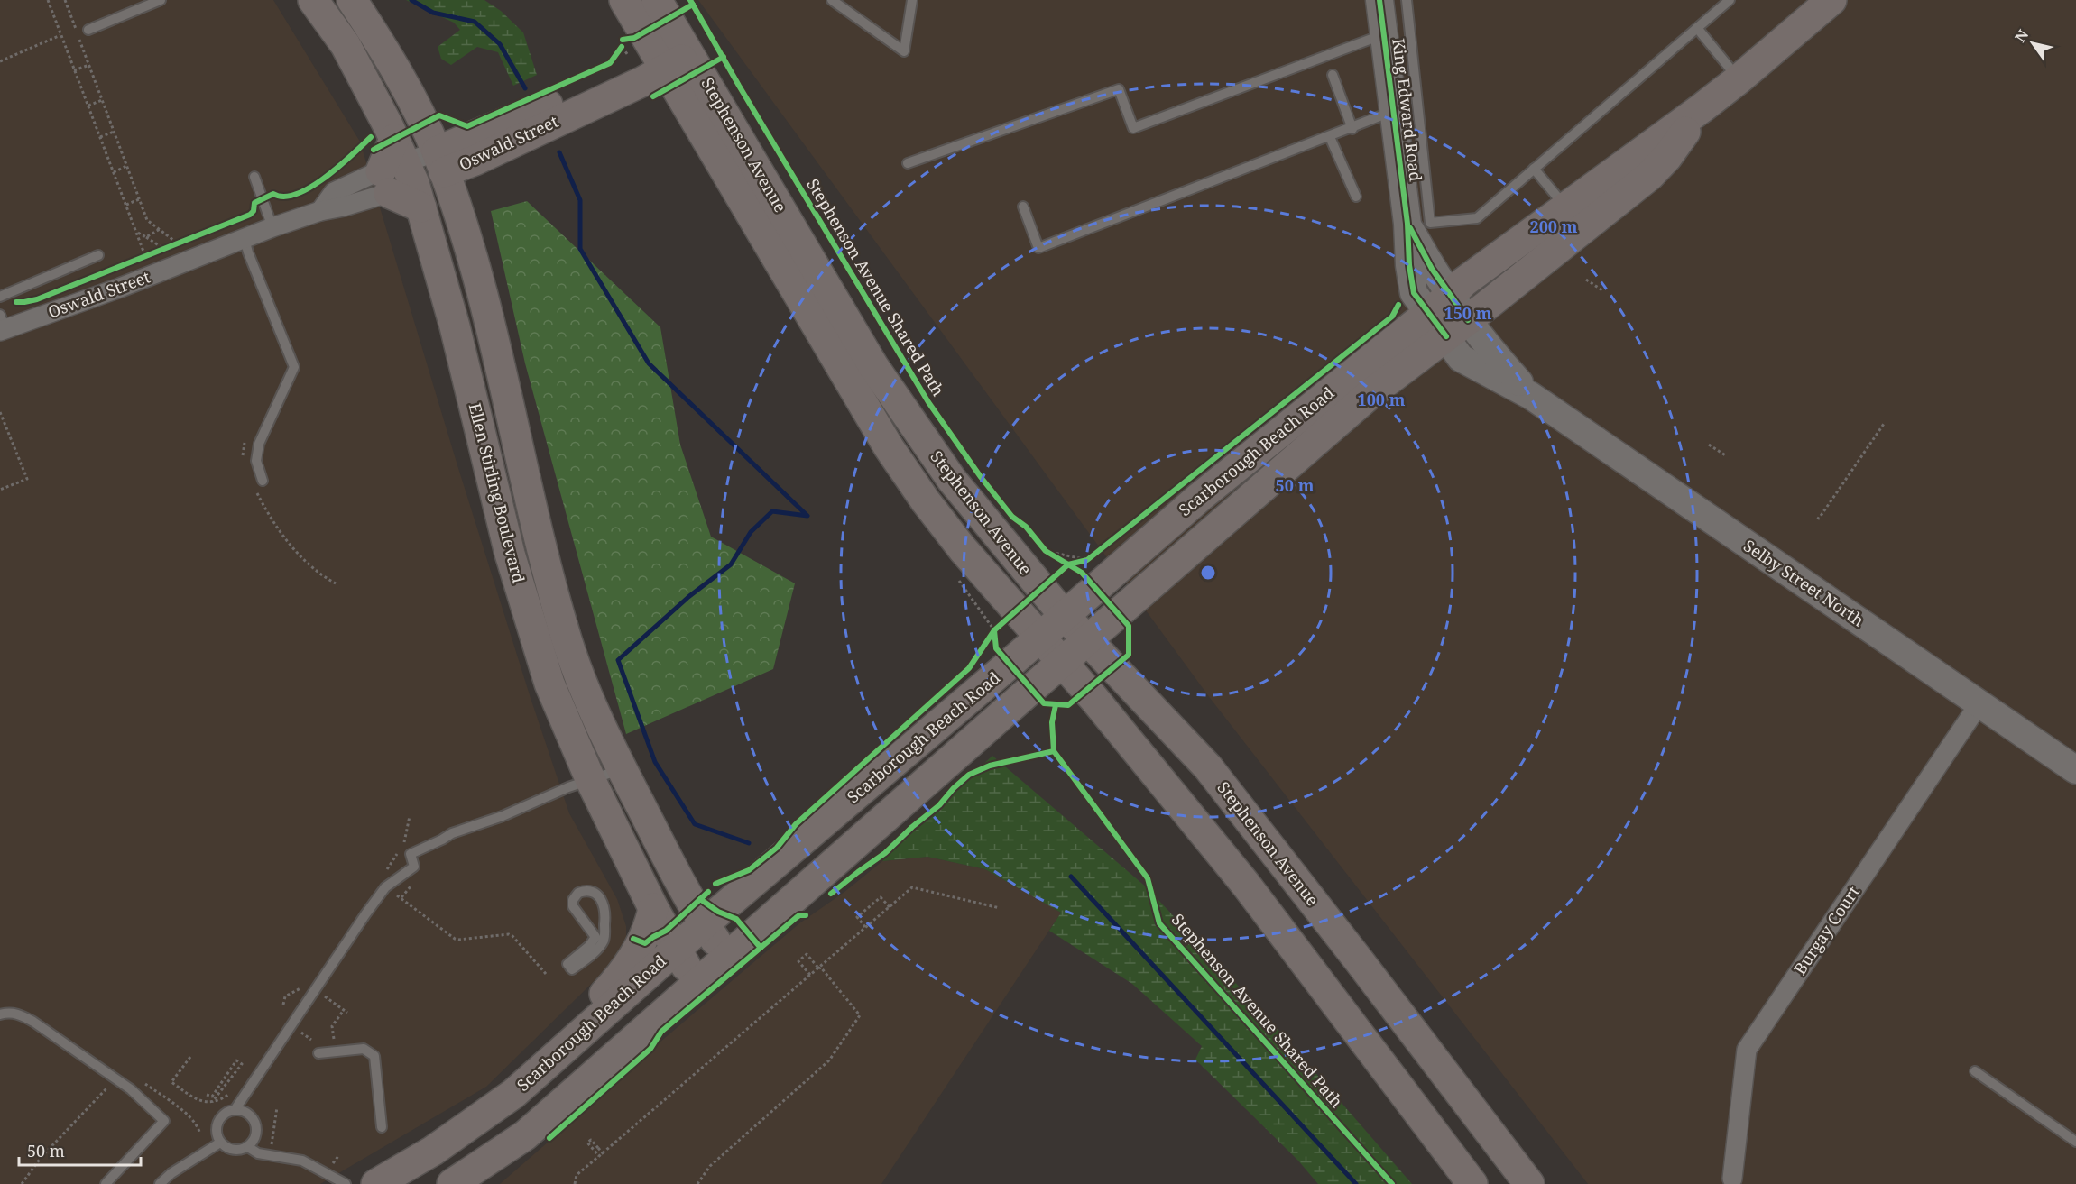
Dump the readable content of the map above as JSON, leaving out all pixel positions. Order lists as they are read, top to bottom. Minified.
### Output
{"streets":{"main road":["King Edward Road","Oswald Street","Stephenson Avenue","Scarborough Beach Road","Ellen Stirling Boulevard","Selby Street North"],"street":["Burgay Court"],"cycle path":["Stephenson Avenue Shared Path"]},"crossings":[["King Edward Road","Scarborough Beach Road"],["King Edward Road","Selby Street North"],["Oswald Street","Stephenson Avenue"],["Oswald Street","Ellen Stirling Boulevard"],["Stephenson Avenue","Scarborough Beach Road"],["Scarborough Beach Road","Ellen Stirling Boulevard"],["Scarborough Beach Road","Selby Street North"],["Selby Street North","Burgay Court"]],"scale_bar":"50 m","north":"top left","rings":["200 m","150 m","100 m","50 m"]}
